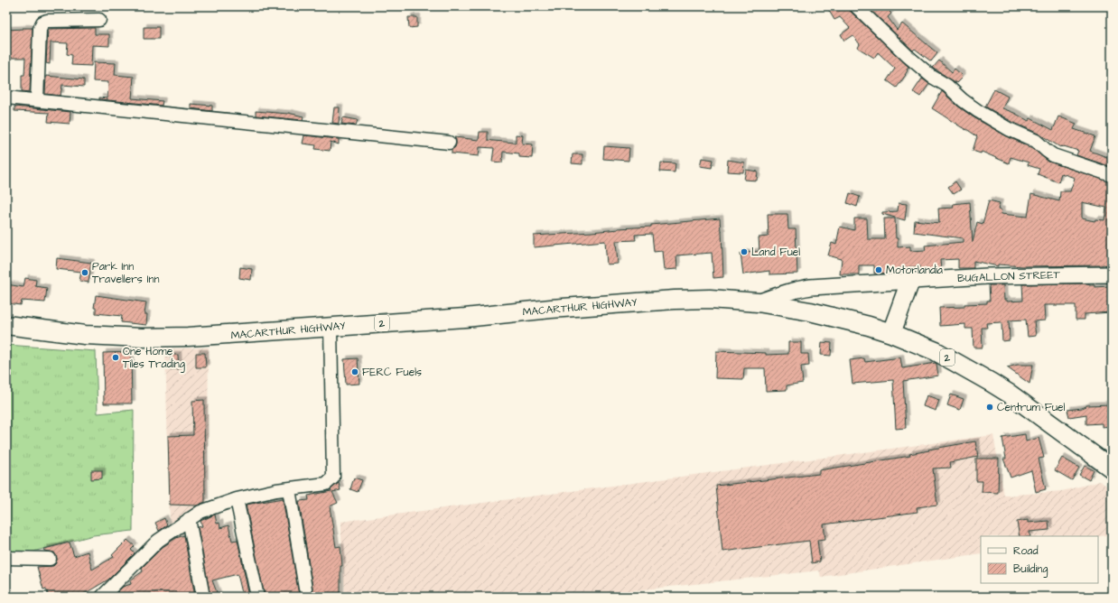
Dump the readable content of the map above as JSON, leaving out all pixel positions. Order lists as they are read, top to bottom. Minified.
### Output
{"streets":{"highway":["MACARTHUR HIGHWAY","2"],"main road":["BUGALLON STREET"]},"crossings":[["BUGALLON STREET","MACARTHUR HIGHWAY"]],"places":["Land Fuel","Motorlandia","Park Inn Travellers Inn","One Home Tiles Trading","FERC Fuels","Centrum Fuel"],"legend":["Road","Building"]}
